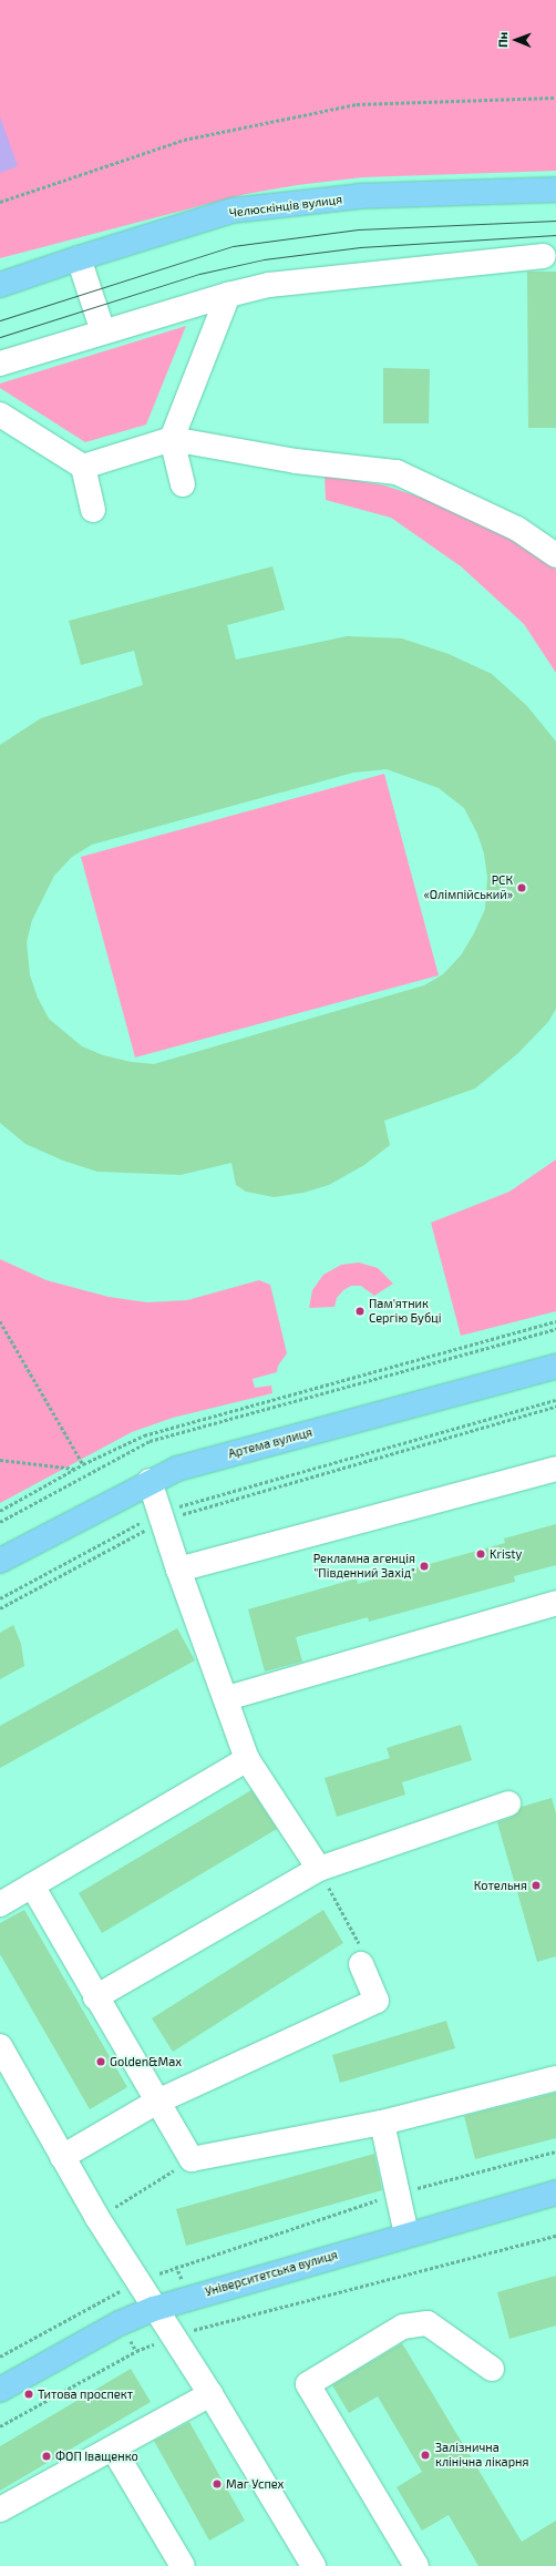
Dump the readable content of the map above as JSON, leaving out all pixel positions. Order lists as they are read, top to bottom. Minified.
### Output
{"streets":{"main road":["Челюскінців вулиця","Артема вулиця","Університетська вулиця"]},"places":["РСК «Олімпійський»","Пам'ятник Сергію Бубці","Kristy","Рекламна агенція \"Південний Захід\"","Котельня","Golden&Max","Титова проспект","Залізнична клінічна лікарня","ФОП Іващенко","Маг Успех"],"north":"left"}
